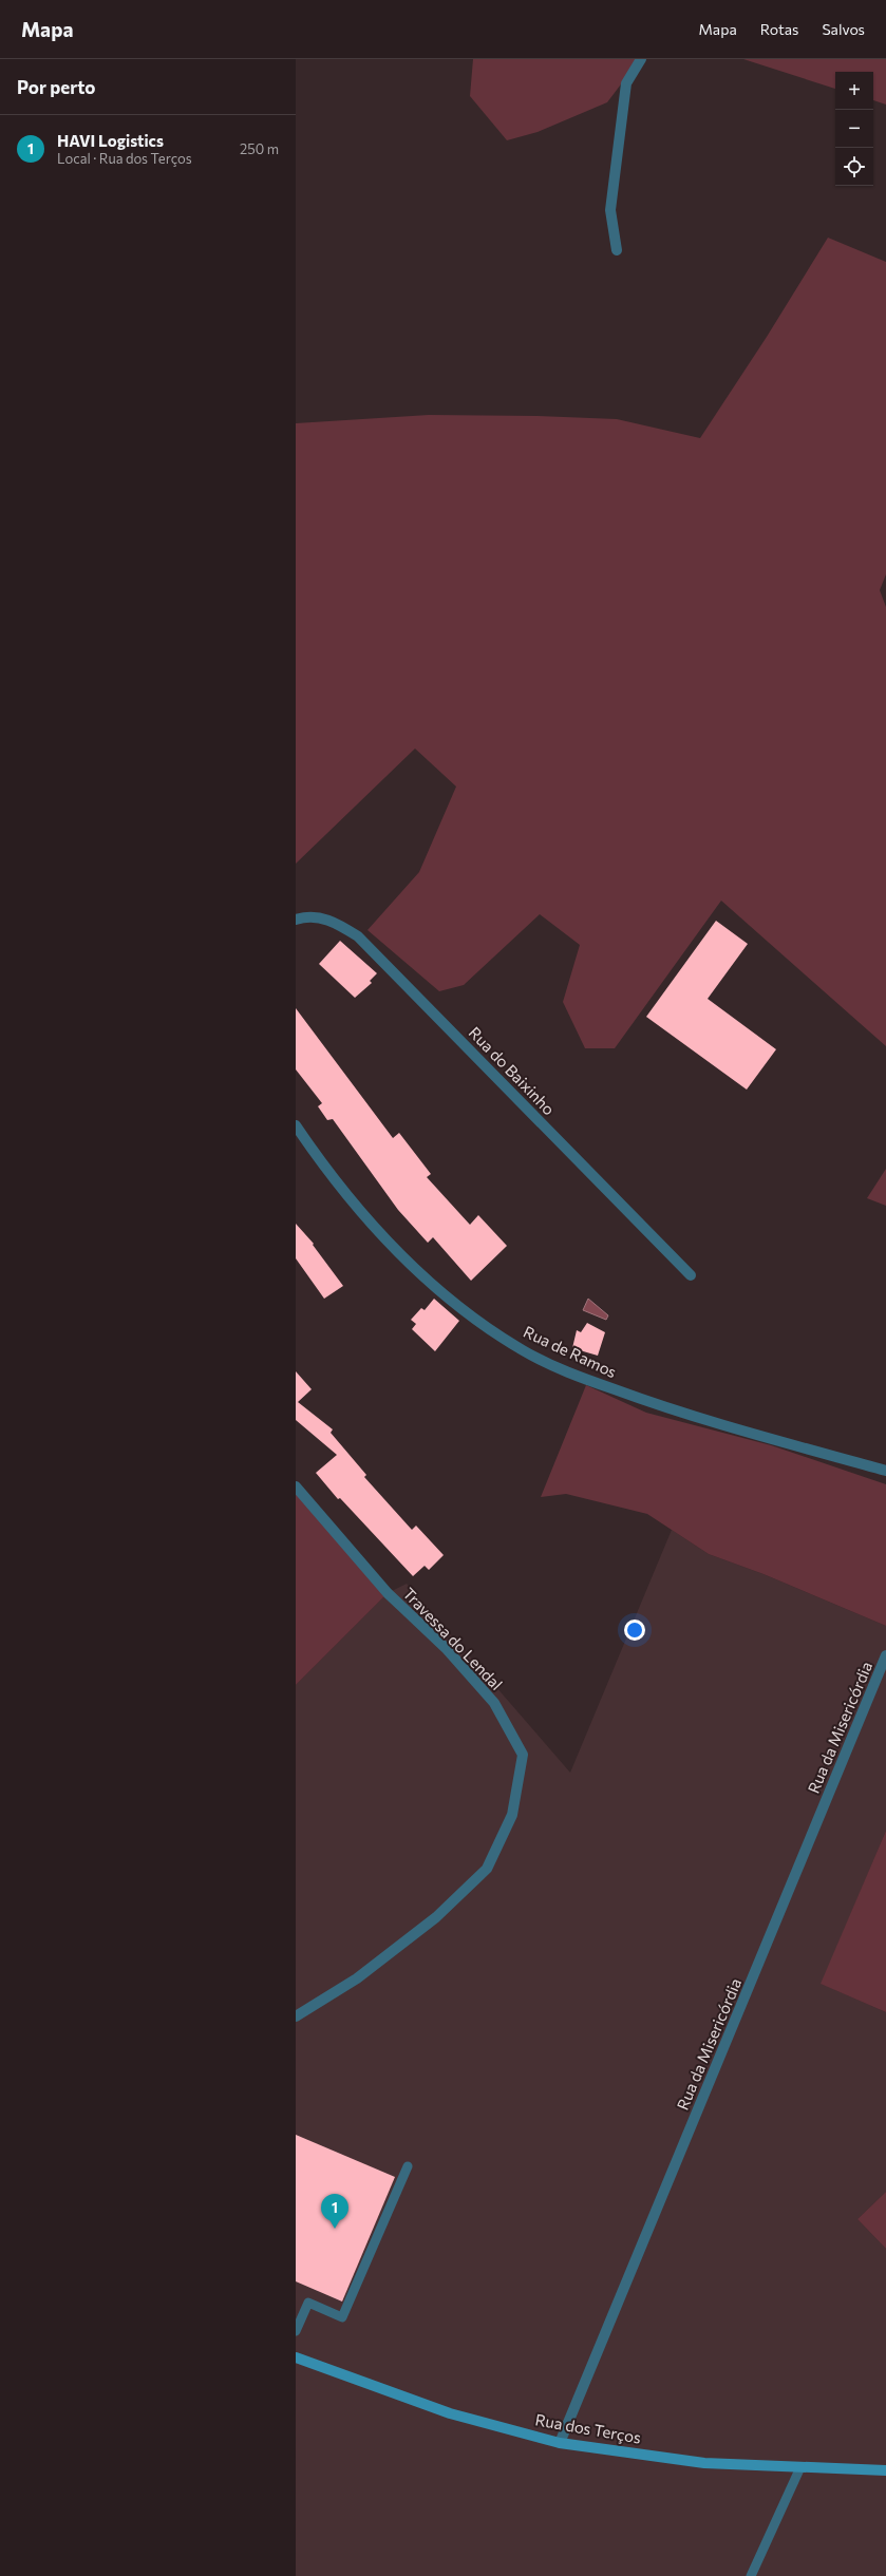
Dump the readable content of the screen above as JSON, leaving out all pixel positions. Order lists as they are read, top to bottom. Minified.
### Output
{"streets":{"street":["Rua do Baixinho","Rua de Ramos","Travessa do Lendal","Rua da Misericórdia","Rua dos Terços"]},"crossings":[["Rua da Misericórdia","Rua dos Terços"]],"page":{"header":"Mapa","nav":["Mapa","Rotas","Salvos"],"heading":"Por perto","map_buttons":["+","−"],"list":[{"mark":"1","name":"HAVI Logistics","note":"Local · Rua dos Terços","value":"250 m"}],"pins":"1"}}
